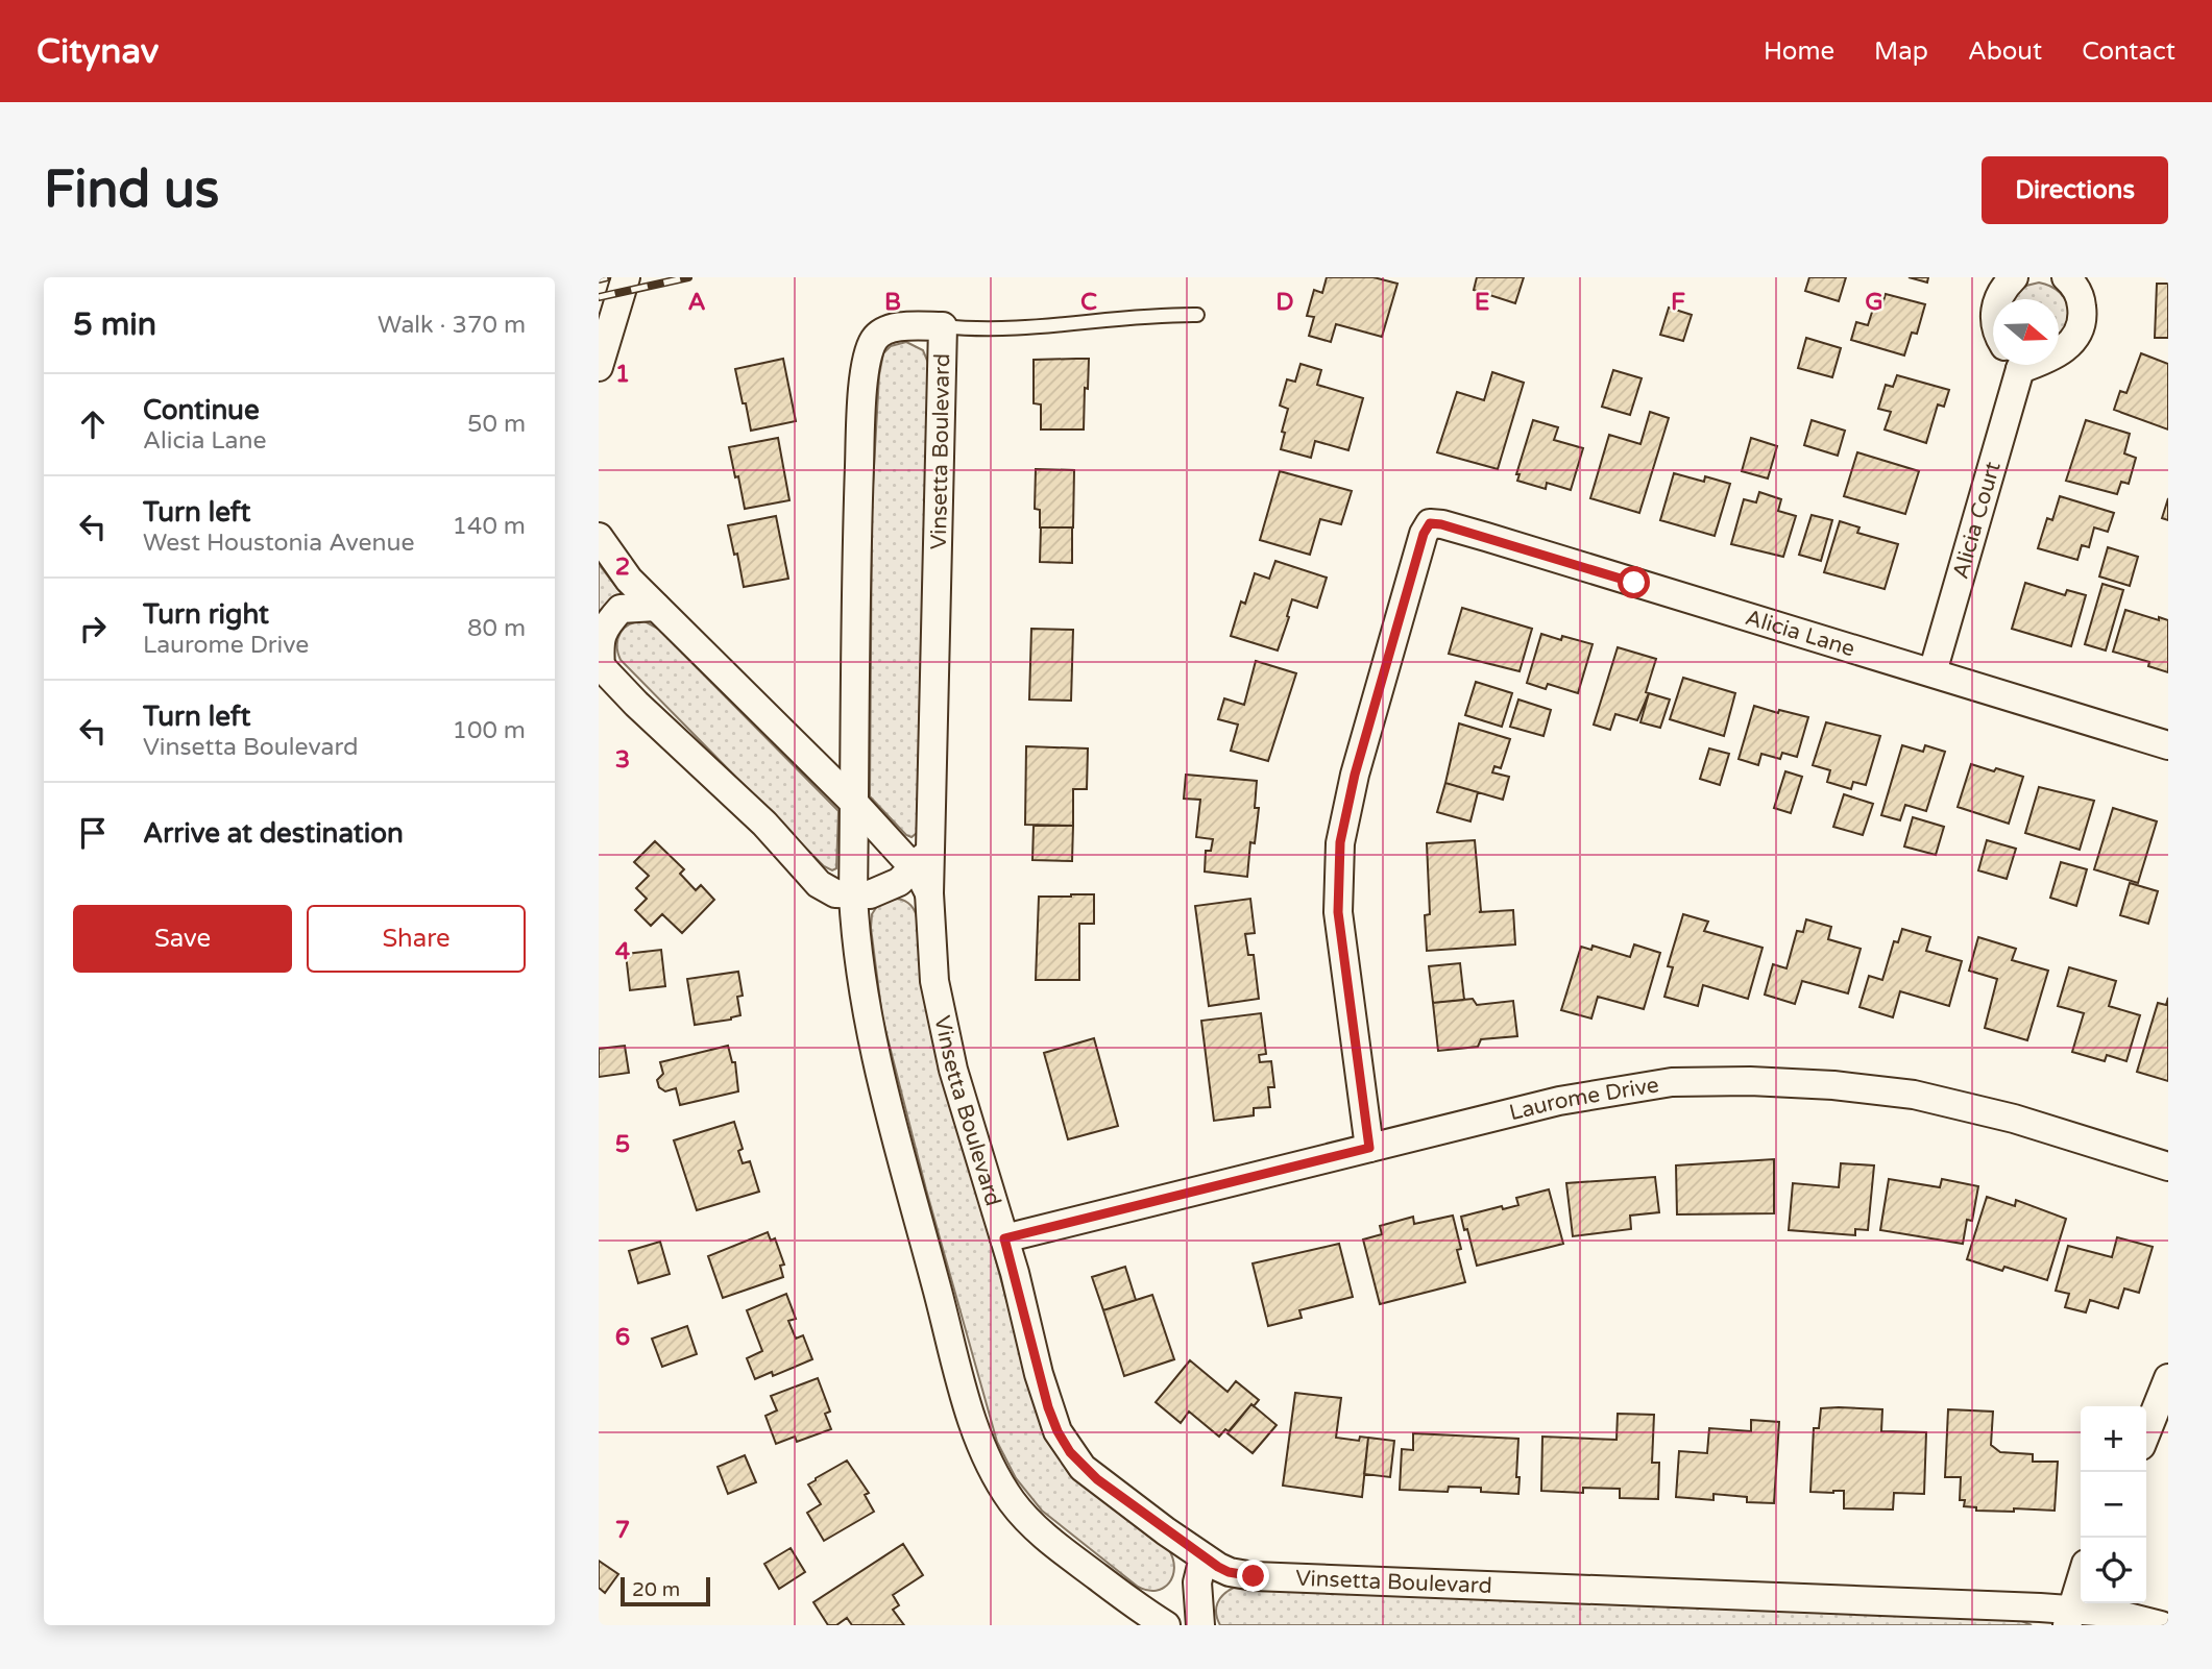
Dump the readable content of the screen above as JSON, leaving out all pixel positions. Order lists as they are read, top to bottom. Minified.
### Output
{"streets":{"street":["Vinsetta Boulevard","Alicia Court","Alicia Lane","Laurome Drive"]},"crossings":[["Vinsetta Boulevard","Laurome Drive"],["Alicia Court","Alicia Lane"],["Alicia Lane","Laurome Drive"]],"scale_bar":"20 m","north":"right","page":{"header":"Citynav","nav":["Home","Map","About","Contact"],"buttons":["Directions",["Save","Share"]],"title":"Find us","heading":["5 min","Walk · 370 m"],"list":[["Continue","Alicia Lane","50 m"],["Turn left","West Houstonia Avenue","140 m"],["Turn right","Laurome Drive","80 m"],["Turn left","Vinsetta Boulevard","100 m"],"Arrive at destination"],"map_buttons":["+","−"],"scale":"20 m"},"grid":{"columns":["A","B","C","D","E","F","G"],"rows":["1","2","3","4","5","6","7"]}}
